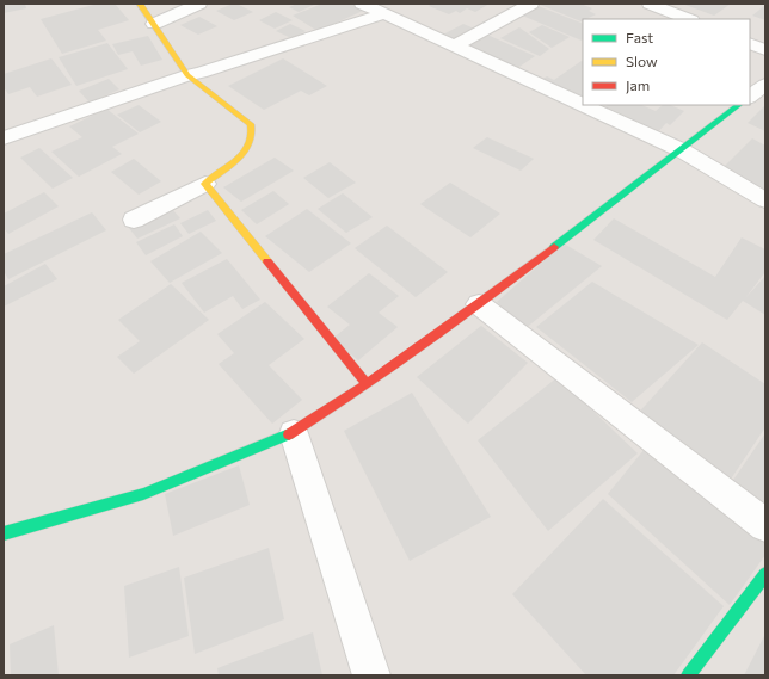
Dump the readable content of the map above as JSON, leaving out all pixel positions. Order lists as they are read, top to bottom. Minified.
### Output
{"legend":["Fast","Slow","Jam"]}
